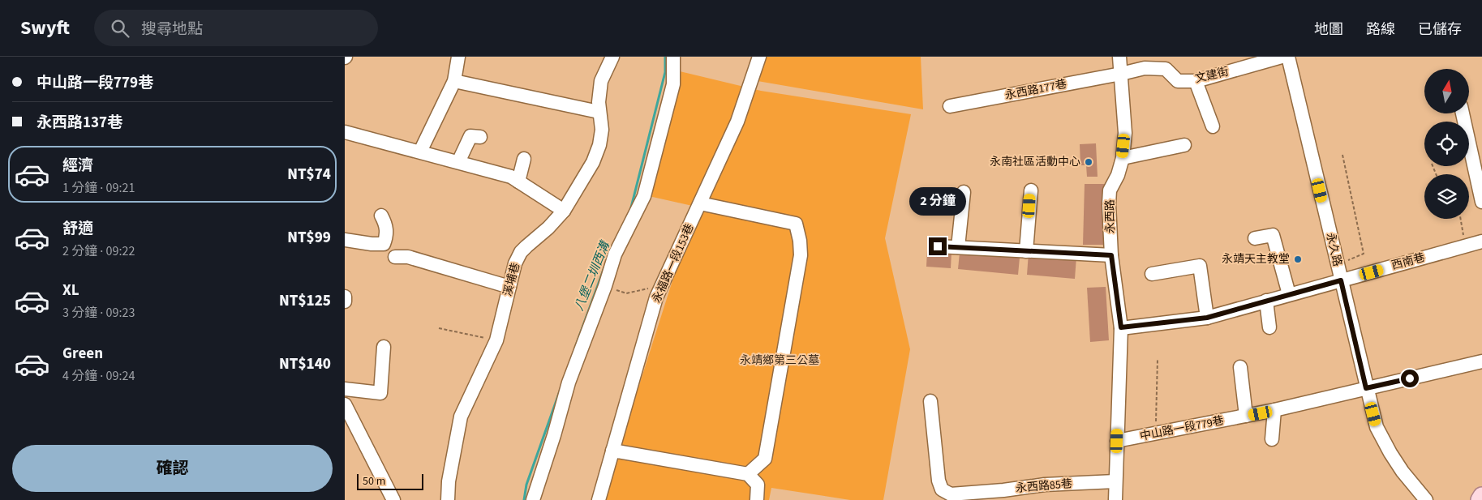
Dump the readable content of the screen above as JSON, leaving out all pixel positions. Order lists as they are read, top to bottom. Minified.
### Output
{"streets":{"street":["文建街","永西路177巷","永西路","永久路","西南巷","永福路一段153巷","溪埔巷","中山路一段779巷","永西路85巷"]},"crossings":[["文建街","永西路177巷"],["文建街","永西路"],["永西路177巷","永西路"],["永西路","西南巷"],["永西路","中山路一段779巷"],["永西路","永西路85巷"],["永久路","西南巷"],["永久路","中山路一段779巷"]],"water":["八堡二圳西溝"],"parks":["永靖鄉第三公墓"],"places":["永南社區活動中心","永靖天主教堂"],"scale_bar":"50 m","north":"top","page":{"header":"Swyft","search":"搜尋地點","nav":["地圖","路線","已儲存"],"banner":["中山路一段779巷","永西路137巷"],"list":[{"name":"經濟","note":"1 分鐘 · 09:21","value":"NT$74"},{"name":"舒適","note":"2 分鐘 · 09:22","value":"NT$99"},{"name":"XL","note":"3 分鐘 · 09:23","value":"NT$125"},{"name":"Green","note":"4 分鐘 · 09:24","value":"NT$140"}],"bubble":"2 分鐘","buttons":"確認","scale":"50 m"}}
